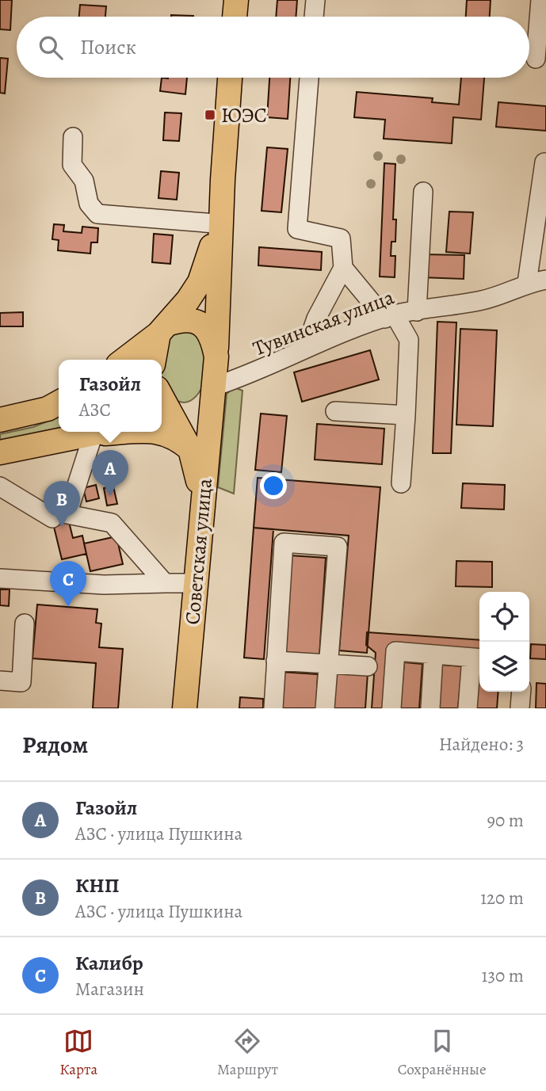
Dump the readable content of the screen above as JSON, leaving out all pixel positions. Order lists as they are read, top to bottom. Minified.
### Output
{"streets":{"main road":["Советская улица"],"street":["Тувинская улица"]},"crossings":[["Тувинская улица","Советская улица"]],"places":{"transit":["ЮЭС"]},"page":{"search":"Поиск","popup":["Газойл","АЗС"],"pins":["A","B","C"],"heading":["Рядом","Найдено: 3"],"list":[{"mark":"A","name":"Газойл","note":"АЗС · улица Пушкина","value":"90 m"},{"mark":"B","name":"КНП","note":"АЗС · улица Пушкина","value":"120 m"},{"mark":"C","name":"Калибр","note":"Магазин","value":"130 m"}],"nav":["Карта","Маршрут","Сохранённые"]}}
